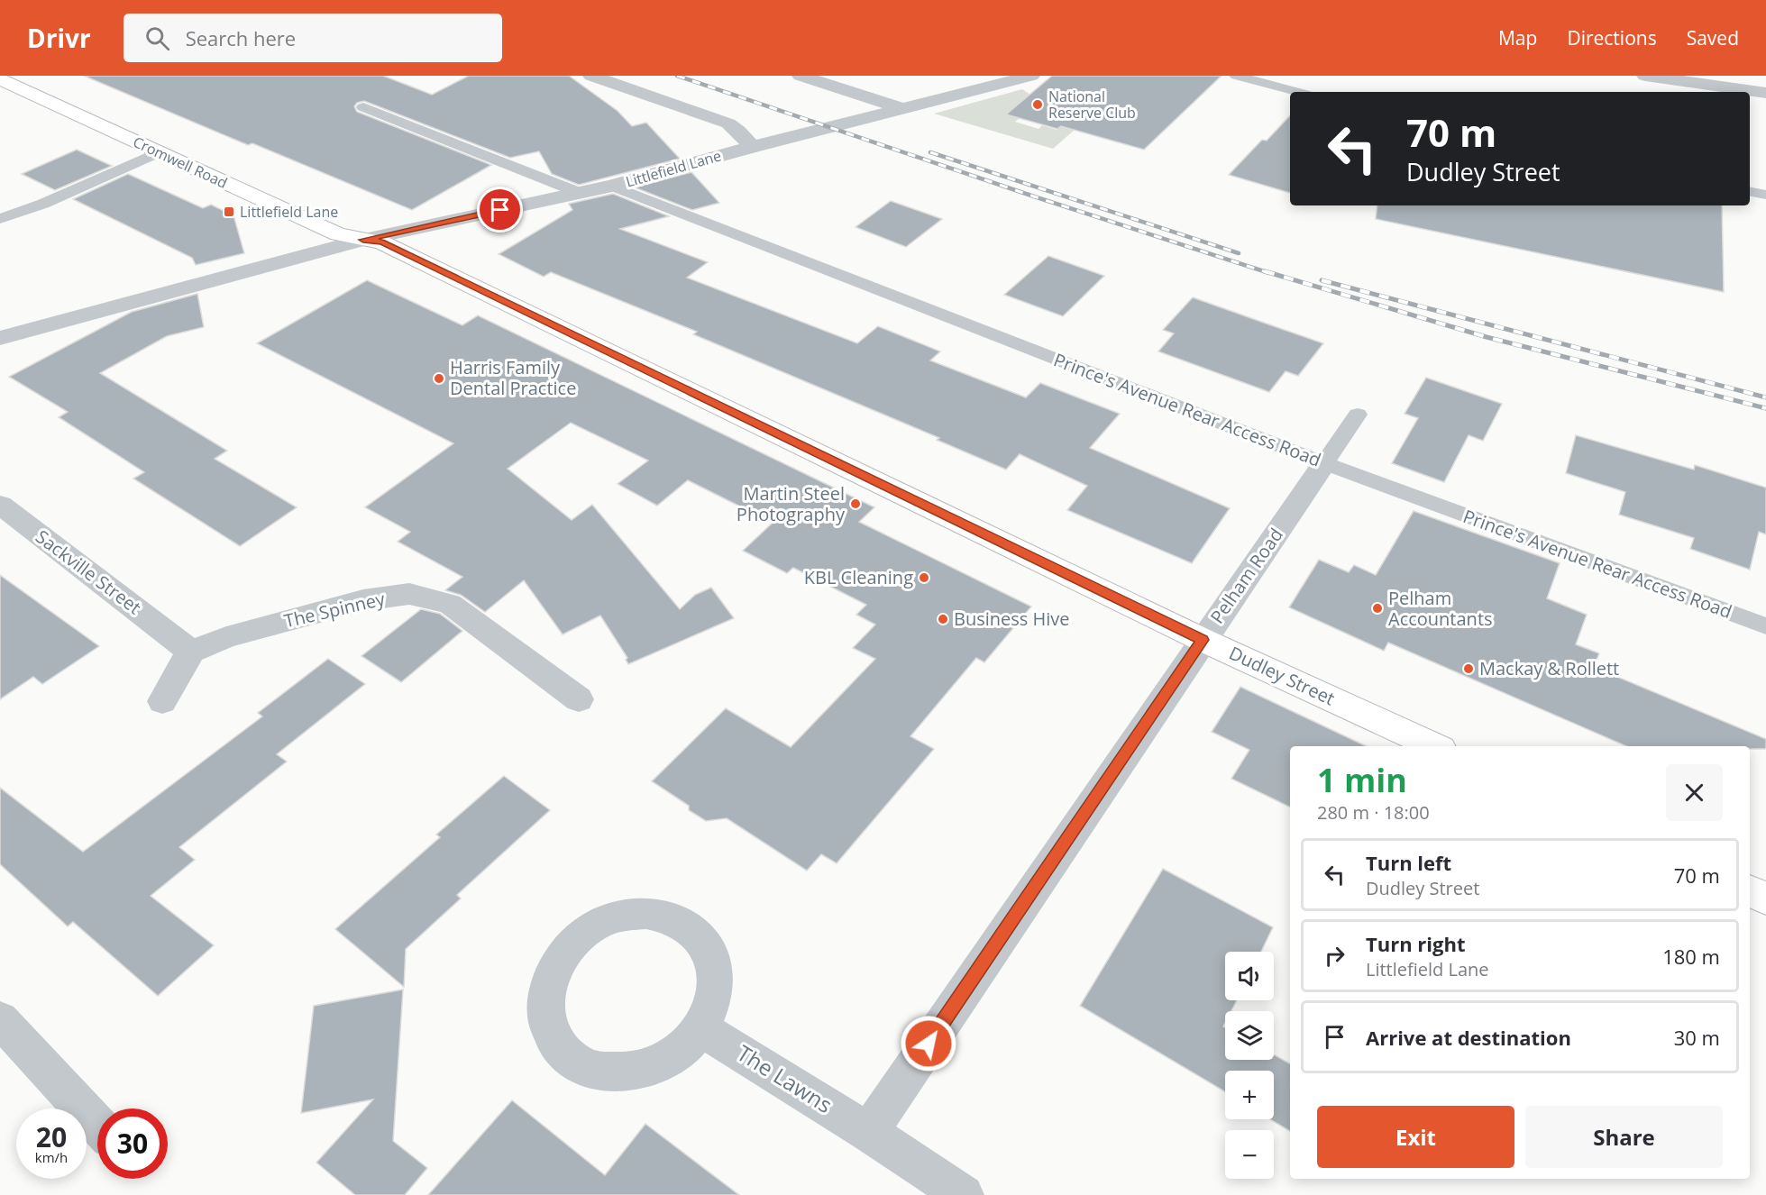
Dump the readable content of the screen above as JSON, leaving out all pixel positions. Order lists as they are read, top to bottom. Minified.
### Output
{"streets":{"main road":["Cromwell Road","Dudley Street"],"street":["Littlefield Lane","Sackville Street","Pelham Road","The Spinney","The Lawns"],"lane":["Prince's Avenue Rear Access Road"]},"crossings":[["Cromwell Road","Littlefield Lane"],["Cromwell Road","Dudley Street"],["Littlefield Lane","Prince's Avenue Rear Access Road"],["Littlefield Lane","Dudley Street"],["Prince's Avenue Rear Access Road","Pelham Road"],["Sackville Street","The Spinney"],["Pelham Road","Dudley Street"],["Pelham Road","The Lawns"]],"places":{"other":["National Reserve Club","Harris Family Dental Practice","Martin Steel Photography","KBL Cleaning","Pelham Accountants","Business Hive","Mackay & Rollett"],"transit":["Littlefield Lane"]},"page":{"header":"Drivr","search":"Search here","nav":["Map","Directions","Saved"],"turn":["70 m","Dudley Street"],"heading":["1 min","280 m · 18:00"],"list":[{"name":"Turn left","note":"Dudley Street","value":"70 m"},{"name":"Turn right","note":"Littlefield Lane","value":"180 m"},{"name":"Arrive at destination","value":"30 m"}],"map_buttons":["+","−"],"buttons":["Exit","Share"],"speed":"20 km/h","limit":"30"}}
